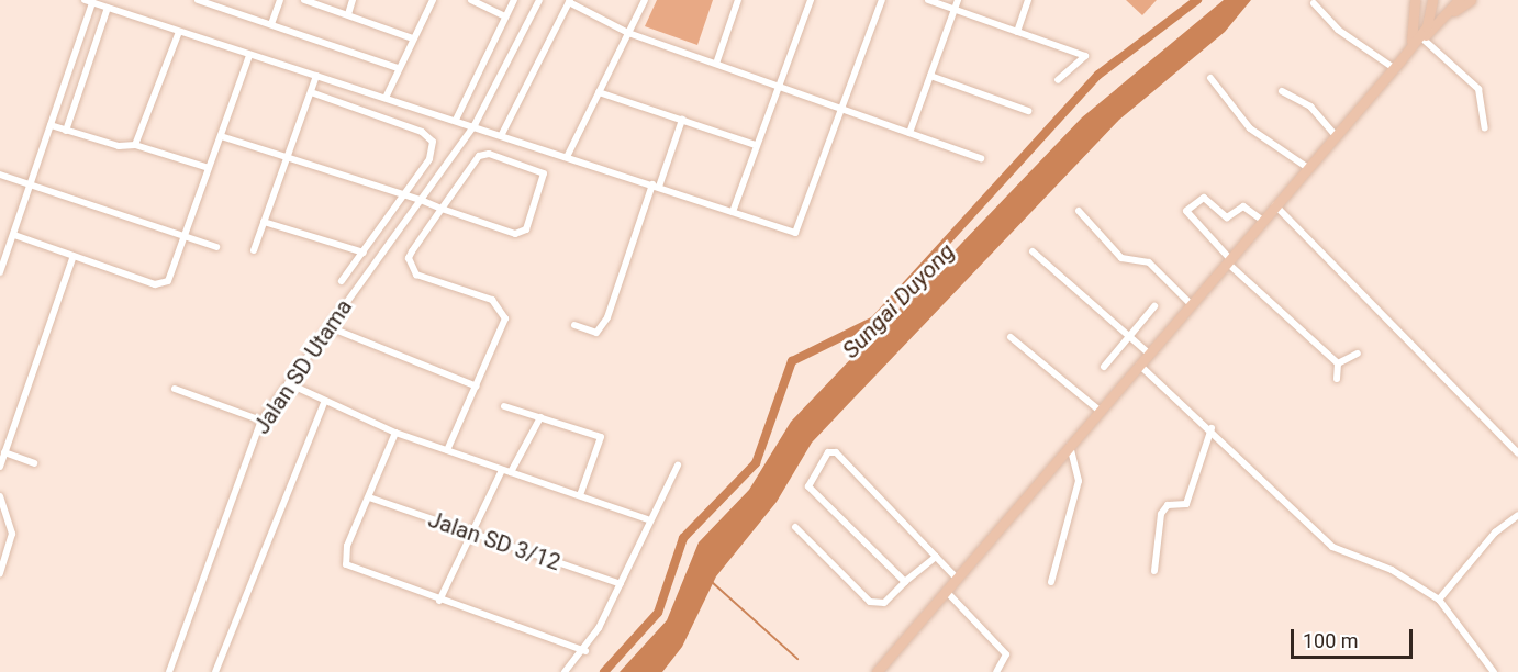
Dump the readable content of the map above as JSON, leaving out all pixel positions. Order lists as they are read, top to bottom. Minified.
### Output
{"streets":{"street":["Jalan SD Utama","Jalan SD 3/12"]},"water":["Sungai Duyong"],"scale_bar":"100 m"}
